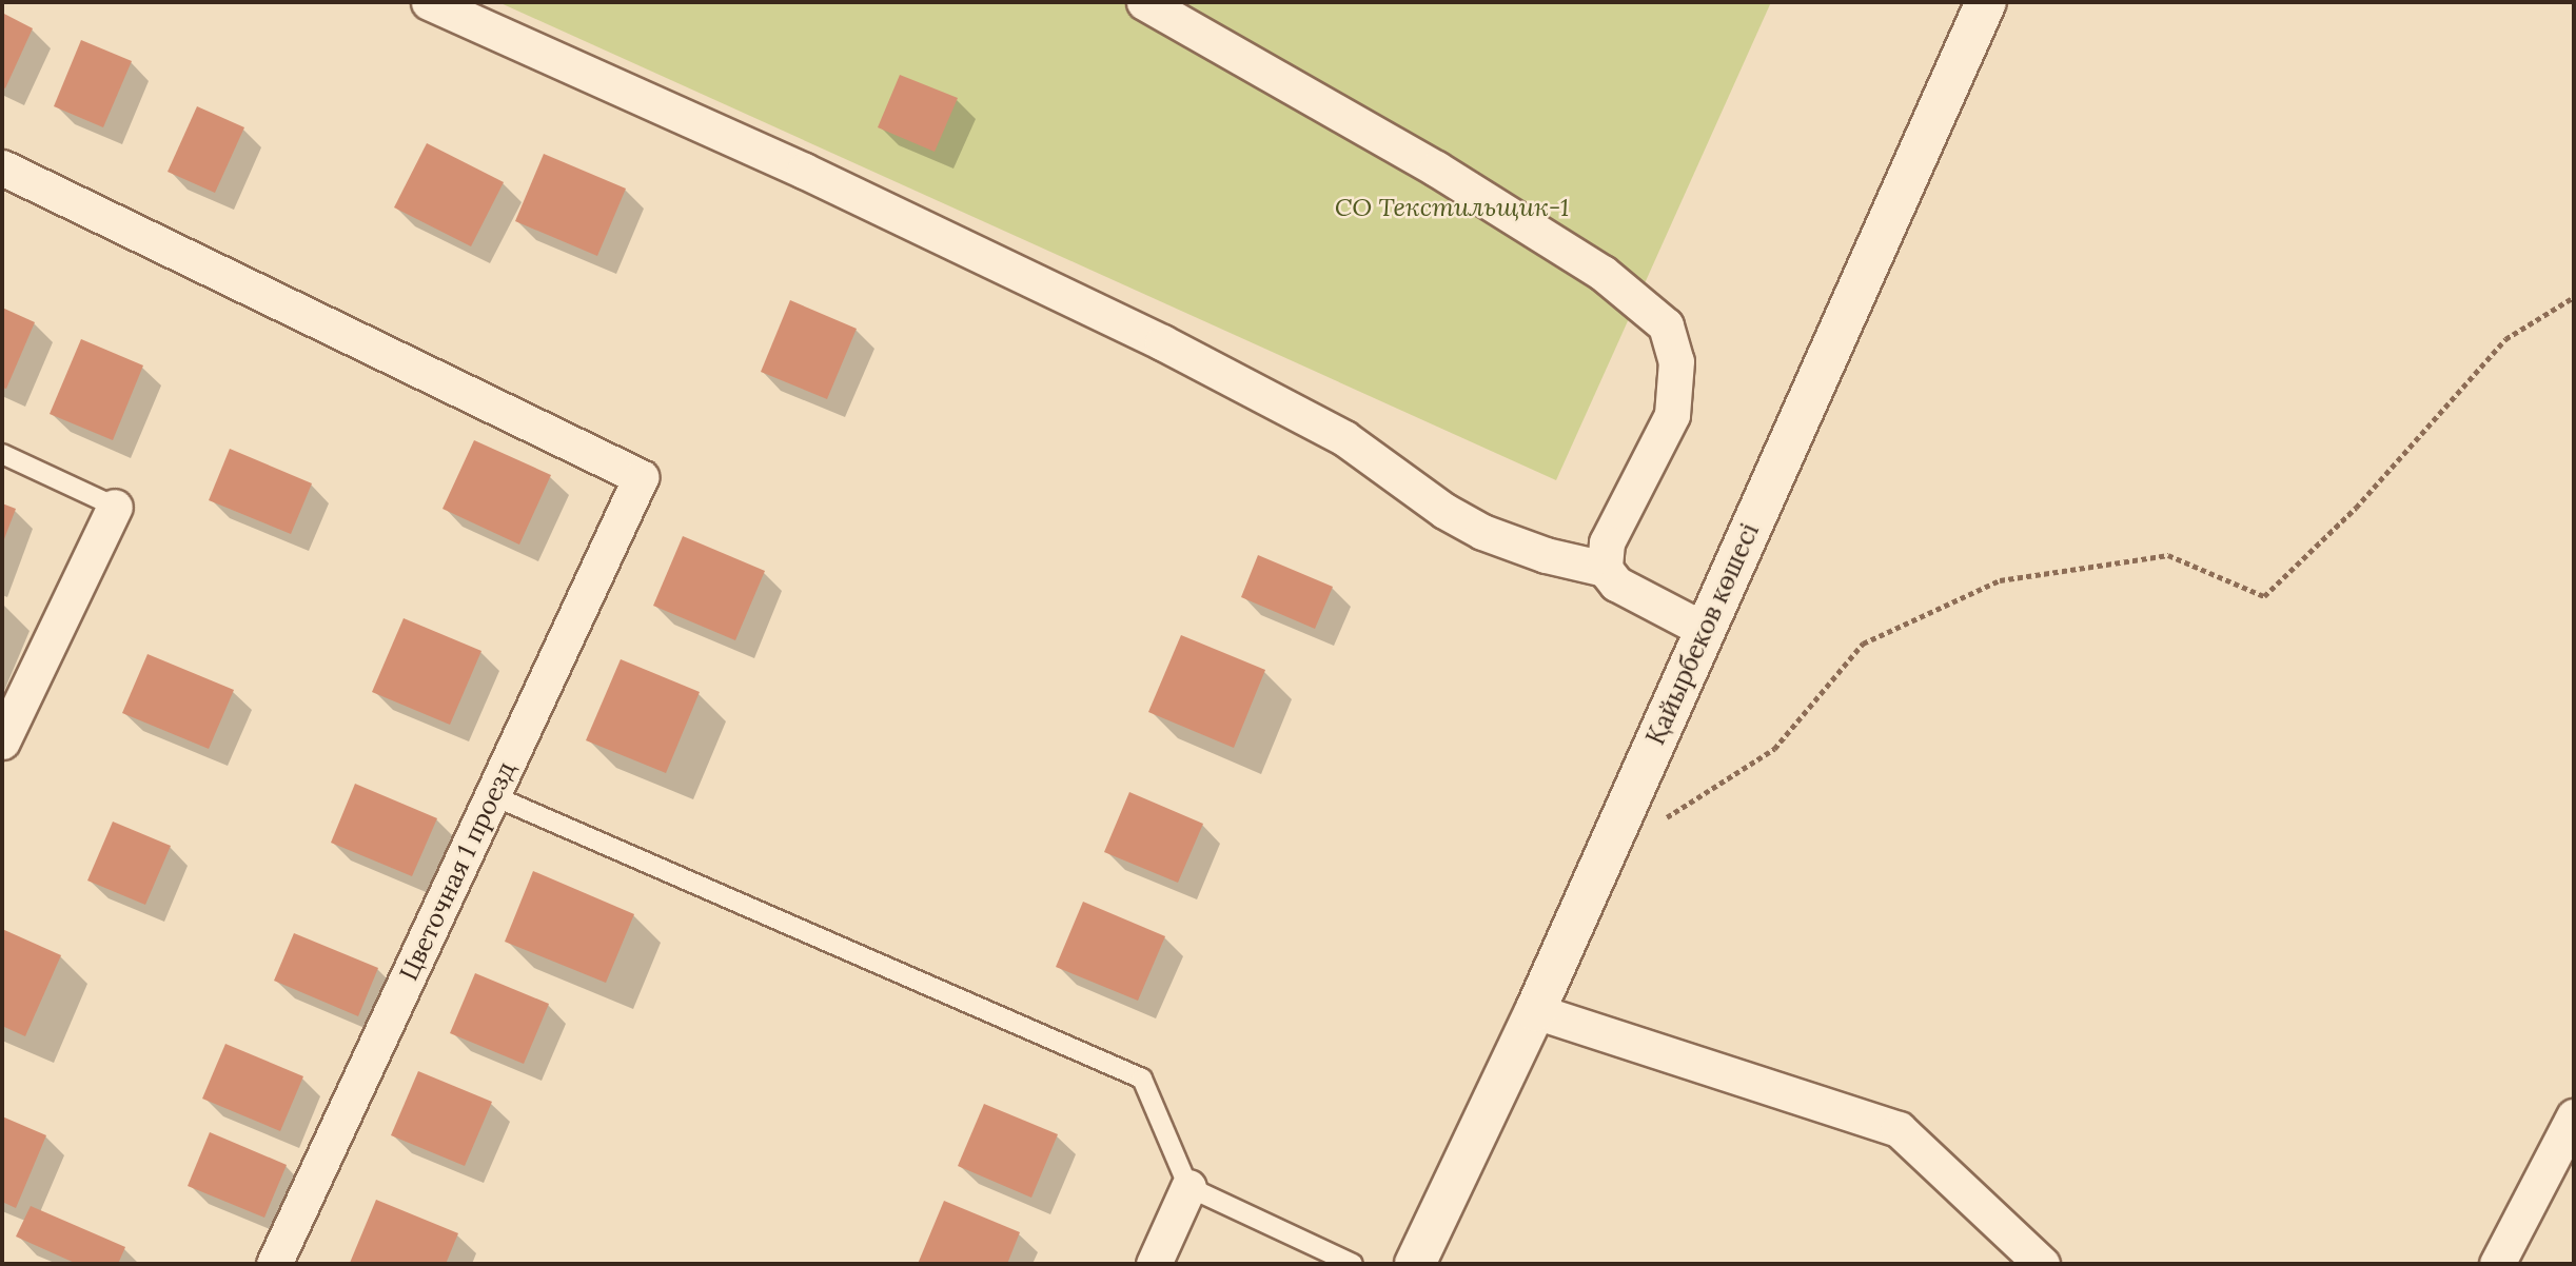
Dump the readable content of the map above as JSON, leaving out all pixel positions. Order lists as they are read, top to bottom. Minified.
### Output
{"streets":{"main road":["Қайырбеков көшесі"],"street":["Цветочная 1 проезд"]},"parks":["СО Текстильщик-1"]}
